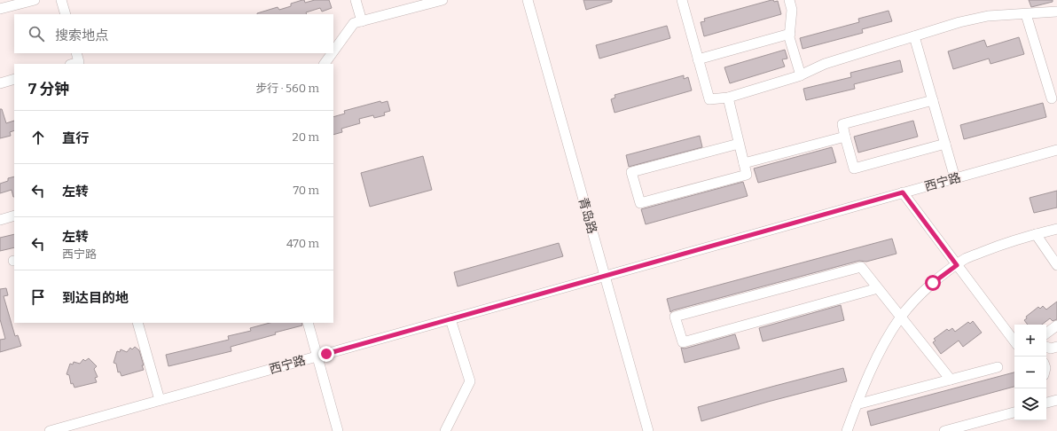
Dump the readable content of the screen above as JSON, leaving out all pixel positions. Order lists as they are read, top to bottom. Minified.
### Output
{"streets":{"street":["西宁路","青岛路"]},"crossings":[["西宁路","青岛路"]],"page":{"search":"搜索地点","heading":["7 分钟","步行 · 560 m"],"list":[["直行","20 m"],["左转","70 m"],["左转","西宁路","470 m"],"到达目的地"],"map_buttons":["+","−"]}}
